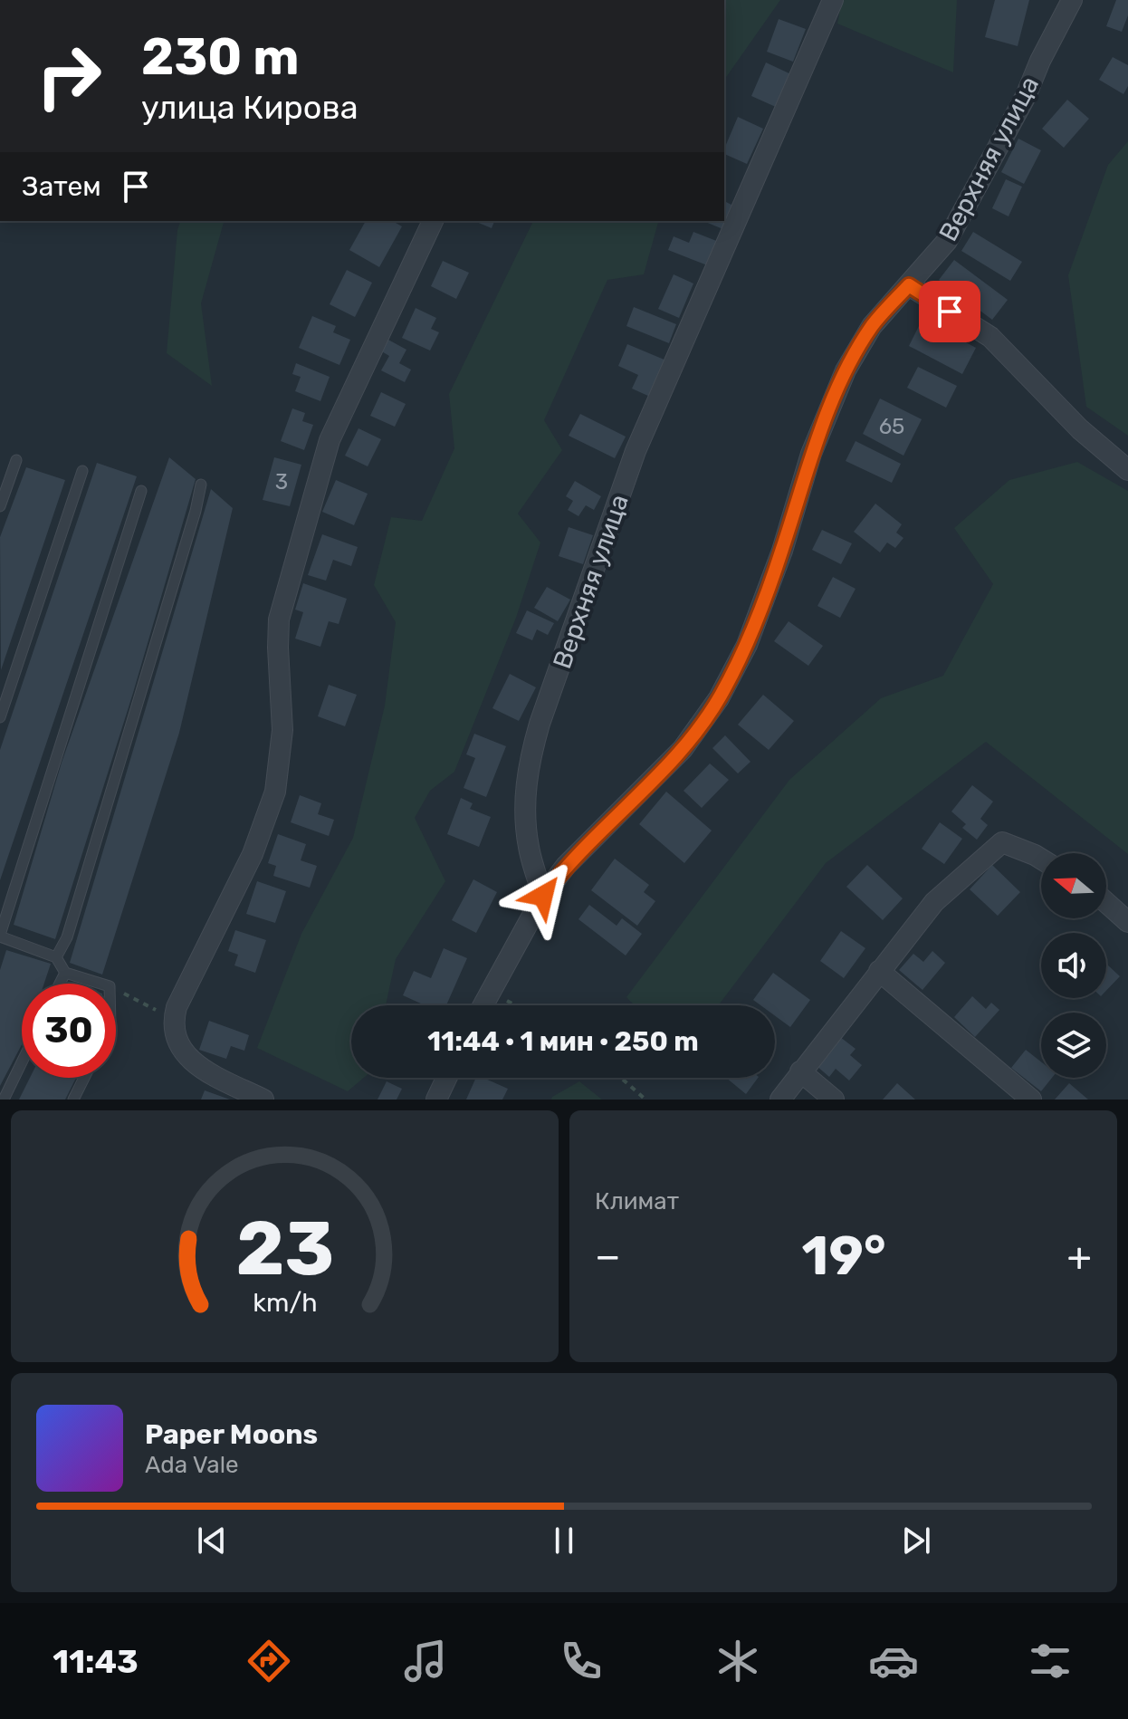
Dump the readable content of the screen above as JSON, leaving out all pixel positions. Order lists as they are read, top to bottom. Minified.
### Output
{"streets":{"street":["Верхняя улица"]},"house_numbers":["65","3"],"north":"left","page":{"turn":["230 m","улица Кирова"],"then":"Затем","limit":"30","trip":"11:44 · 1 мин · 250 m","tile":"Климат","heat":["−","19°","+"],"song":["Paper Moons","Ada Vale"],"tabs":"11:43","gauge":["23","km/h"]}}
